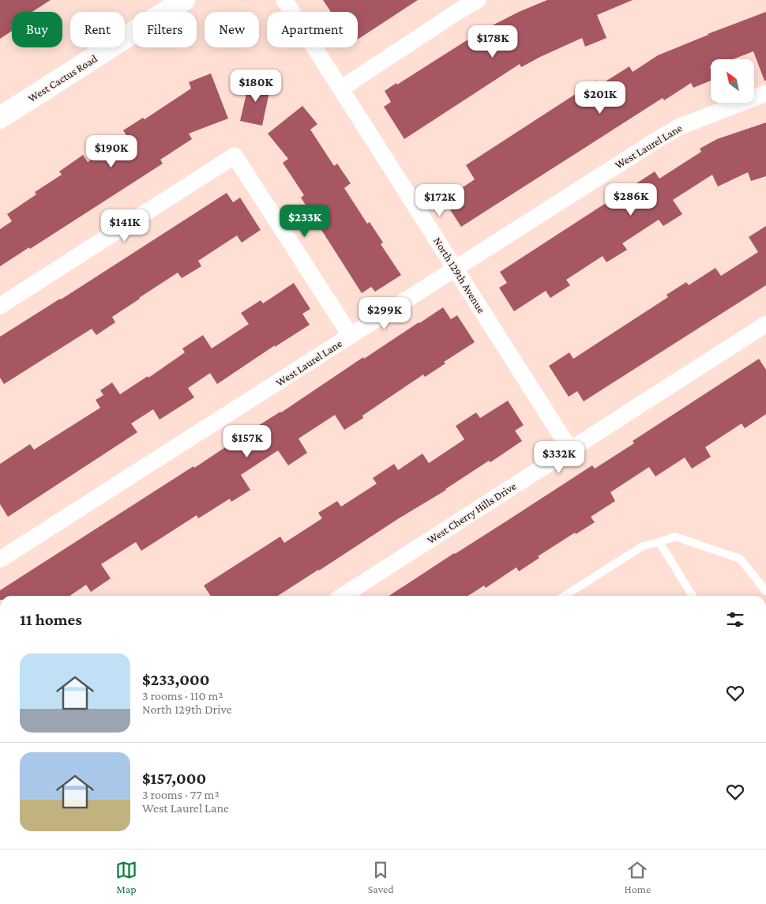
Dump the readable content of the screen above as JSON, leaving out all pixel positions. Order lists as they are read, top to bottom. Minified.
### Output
{"streets":{"main road":["West Cactus Road"],"street":["West Laurel Lane","North 129th Avenue","West Cherry Hills Drive"]},"crossings":[["West Laurel Lane","North 129th Avenue"],["North 129th Avenue","West Cherry Hills Drive"]],"north":"top left","page":{"chip":["Buy","Rent","Filters","New","Apartment"],"price":["$178K","$180K","$201K","$190K","$286K","$172K","$233K","$141K","$299K","$157K","$332K"],"heading":"11 homes","list":[{"name":"$233,000","note":"3 rooms · 110 m² · North 129th Drive"},{"name":"$157,000","note":"3 rooms · 77 m² · West Laurel Lane"}],"tabs":["Map","Saved","Home"]}}
